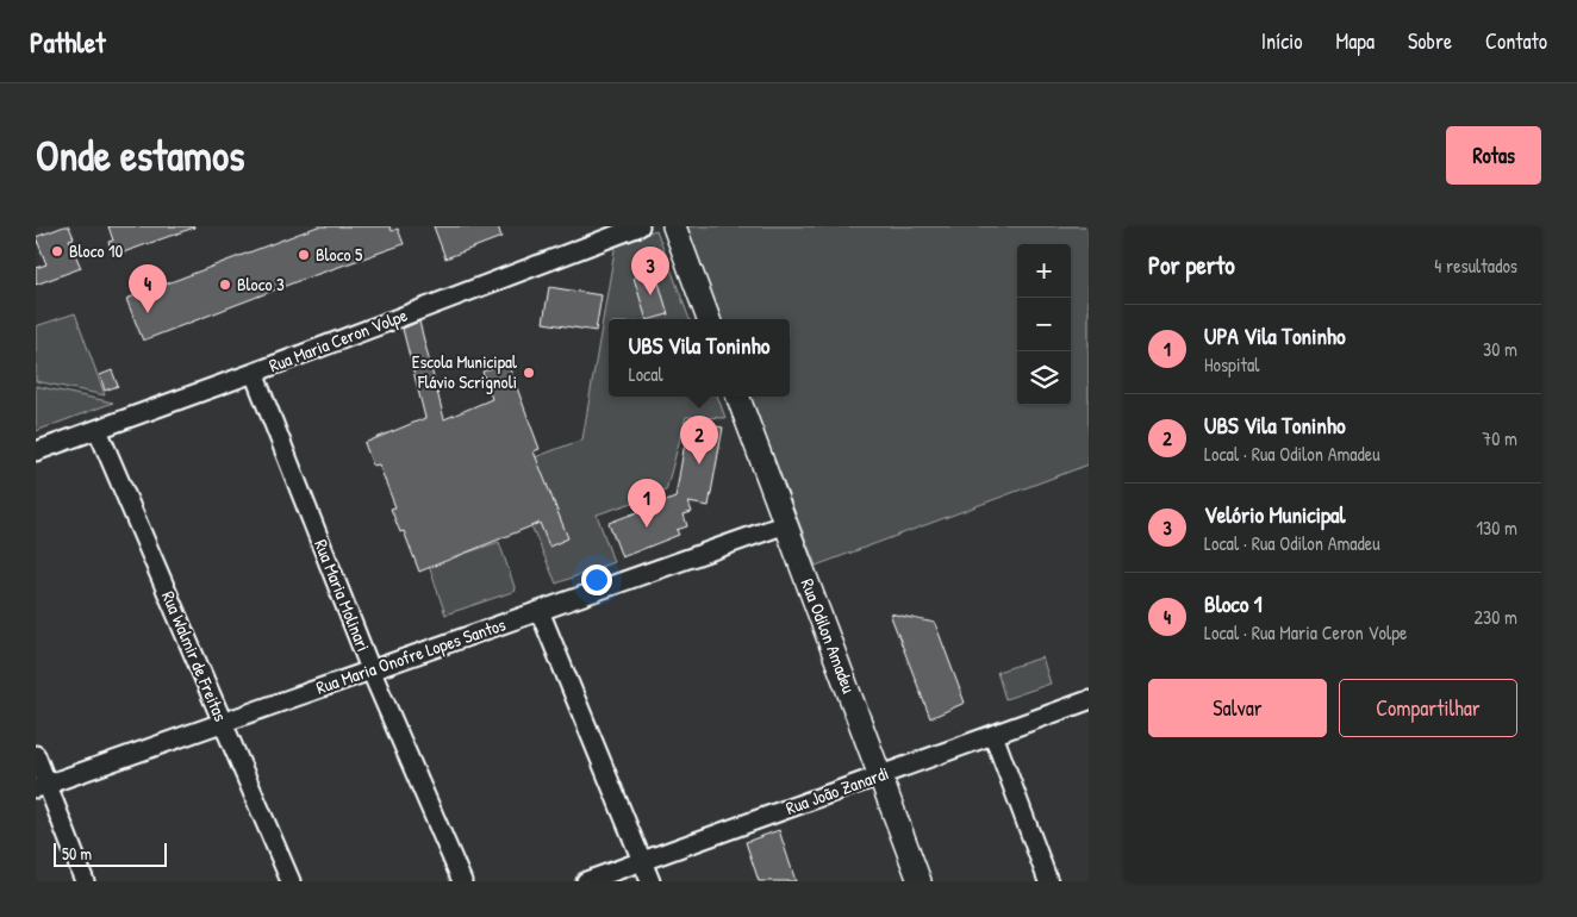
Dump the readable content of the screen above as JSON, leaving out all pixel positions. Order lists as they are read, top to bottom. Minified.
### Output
{"streets":{"street":["Rua Maria Ceron Volpe","Rua Maria Molinari","Rua Odilon Amadeu","Rua Walmir de Freitas","Rua Maria Onofre Lopes Santos","Rua João Zanardi"]},"crossings":[["Rua Maria Ceron Volpe","Rua Maria Molinari"],["Rua Maria Ceron Volpe","Rua Walmir de Freitas"],["Rua Maria Molinari","Rua Maria Onofre Lopes Santos"],["Rua Odilon Amadeu","Rua Maria Onofre Lopes Santos"],["Rua Odilon Amadeu","Rua João Zanardi"],["Rua Walmir de Freitas","Rua Maria Onofre Lopes Santos"]],"places":["Bloco 10","Bloco 5","Bloco 3","Escola Municipal Flávio Scrignoli"],"scale_bar":"50 m","page":{"header":"Pathlet","nav":["Início","Mapa","Sobre","Contato"],"buttons":["Rotas",["Salvar","Compartilhar"]],"title":"Onde estamos","heading":["Por perto","4 resultados"],"map_buttons":["+","−"],"pins":["3","4","2","1"],"list":[{"mark":"1","name":"UPA Vila Toninho","note":"Hospital","value":"30 m"},{"mark":"2","name":"UBS Vila Toninho","note":"Local · Rua Odilon Amadeu","value":"70 m"},{"mark":"3","name":"Velório Municipal","note":"Local · Rua Odilon Amadeu","value":"130 m"},{"mark":"4","name":"Bloco 1","note":"Local · Rua Maria Ceron Volpe","value":"230 m"}],"popup":["UBS Vila Toninho","Local"],"scale":"50 m"}}
